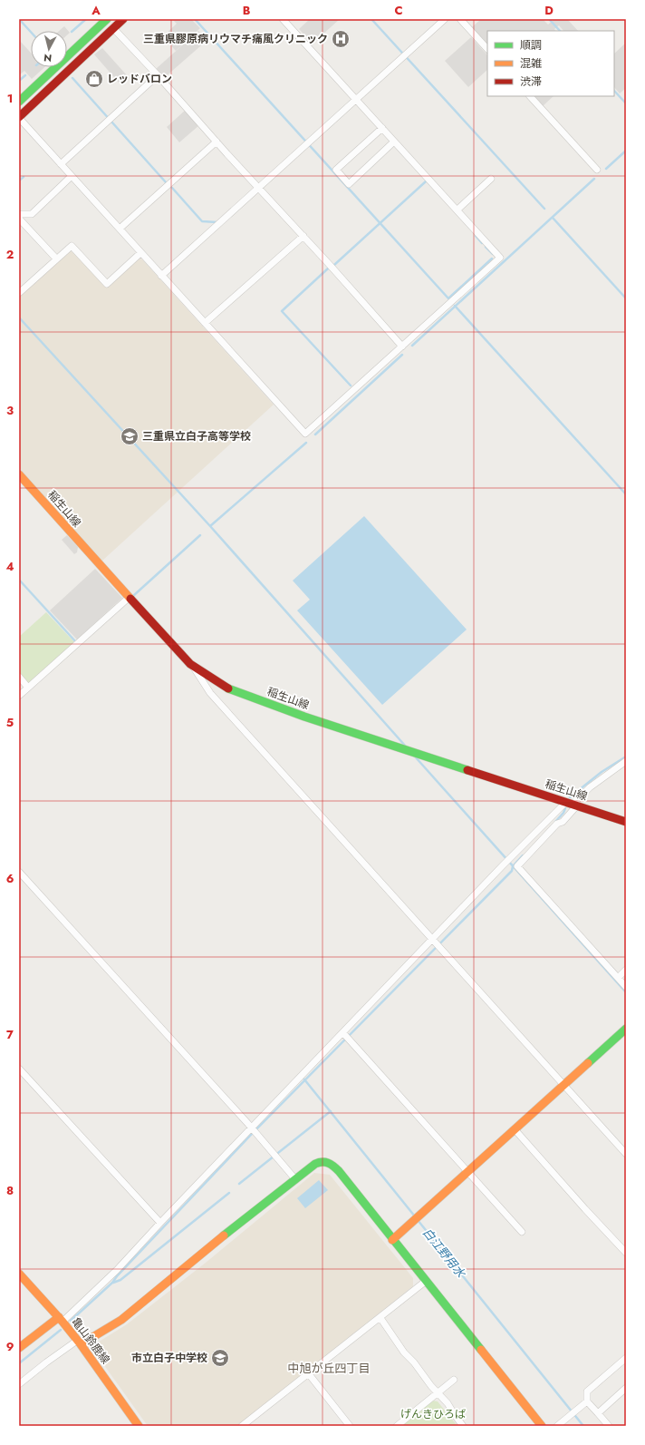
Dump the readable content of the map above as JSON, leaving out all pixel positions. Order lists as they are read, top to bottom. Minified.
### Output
{"streets":{"main road":["稲生山線","亀山鈴鹿線"]},"districts":["中旭が丘四丁目"],"water":["白江野用水"],"parks":["げんきひろば"],"places":{"hospital":["三重県膠原病リウマチ痛風クリニック"],"shop":["レッドバロン"],"school or university":["三重県立白子高等学校","市立白子中学校"]},"legend":["順調","混雑","渋滞"],"north":"bottom","grid":{"columns":["A","B","C","D"],"rows":["1","2","3","4","5","6","7","8","9"]}}
